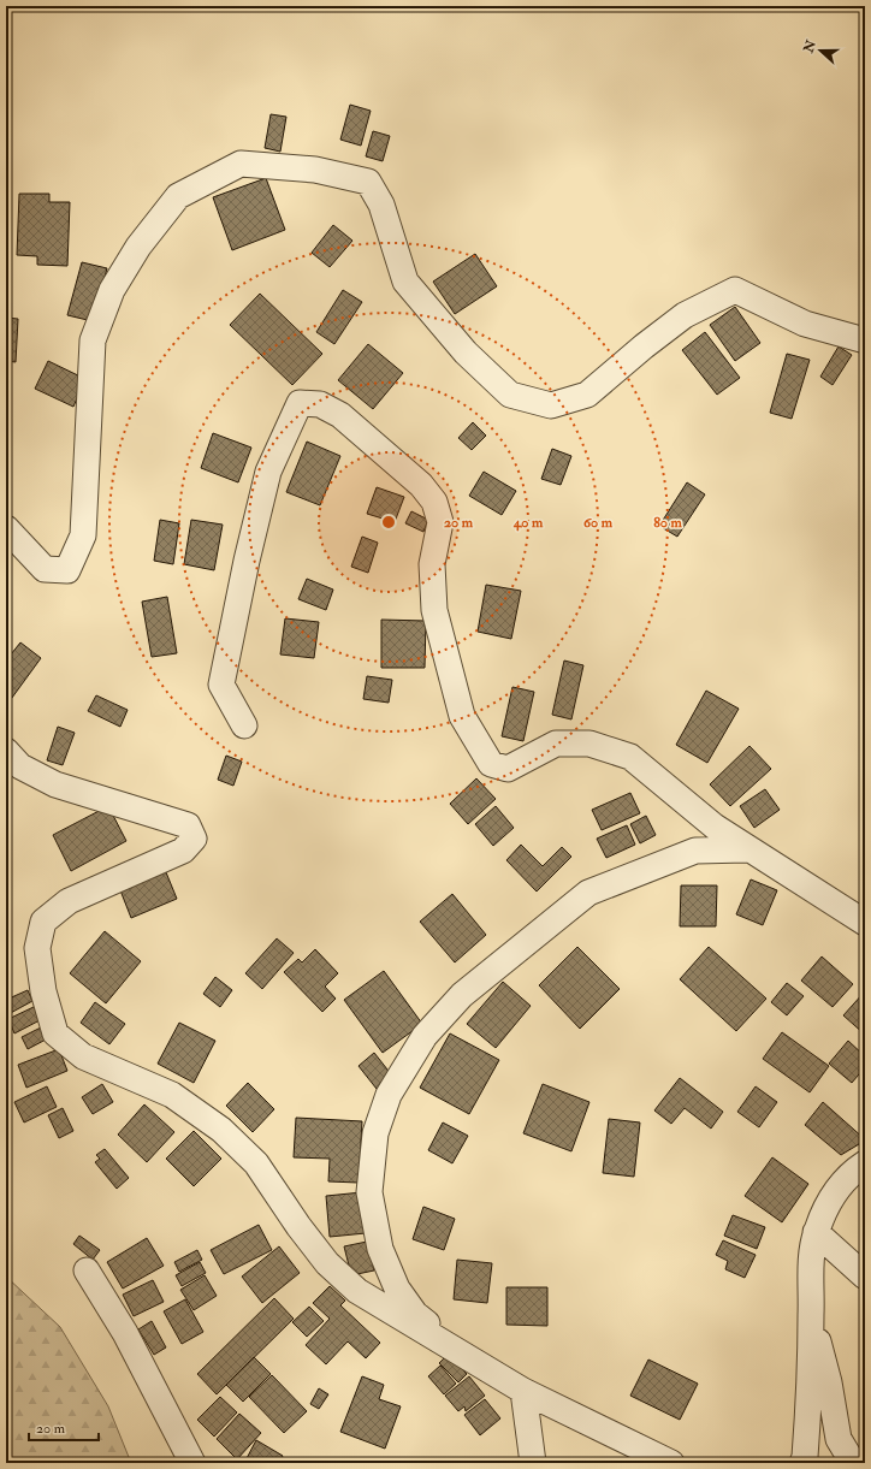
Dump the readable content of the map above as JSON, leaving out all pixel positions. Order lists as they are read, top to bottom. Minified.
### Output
{"scale_bar":"20 m","north":"left","rings":["20 m","40 m","60 m","80 m"]}
